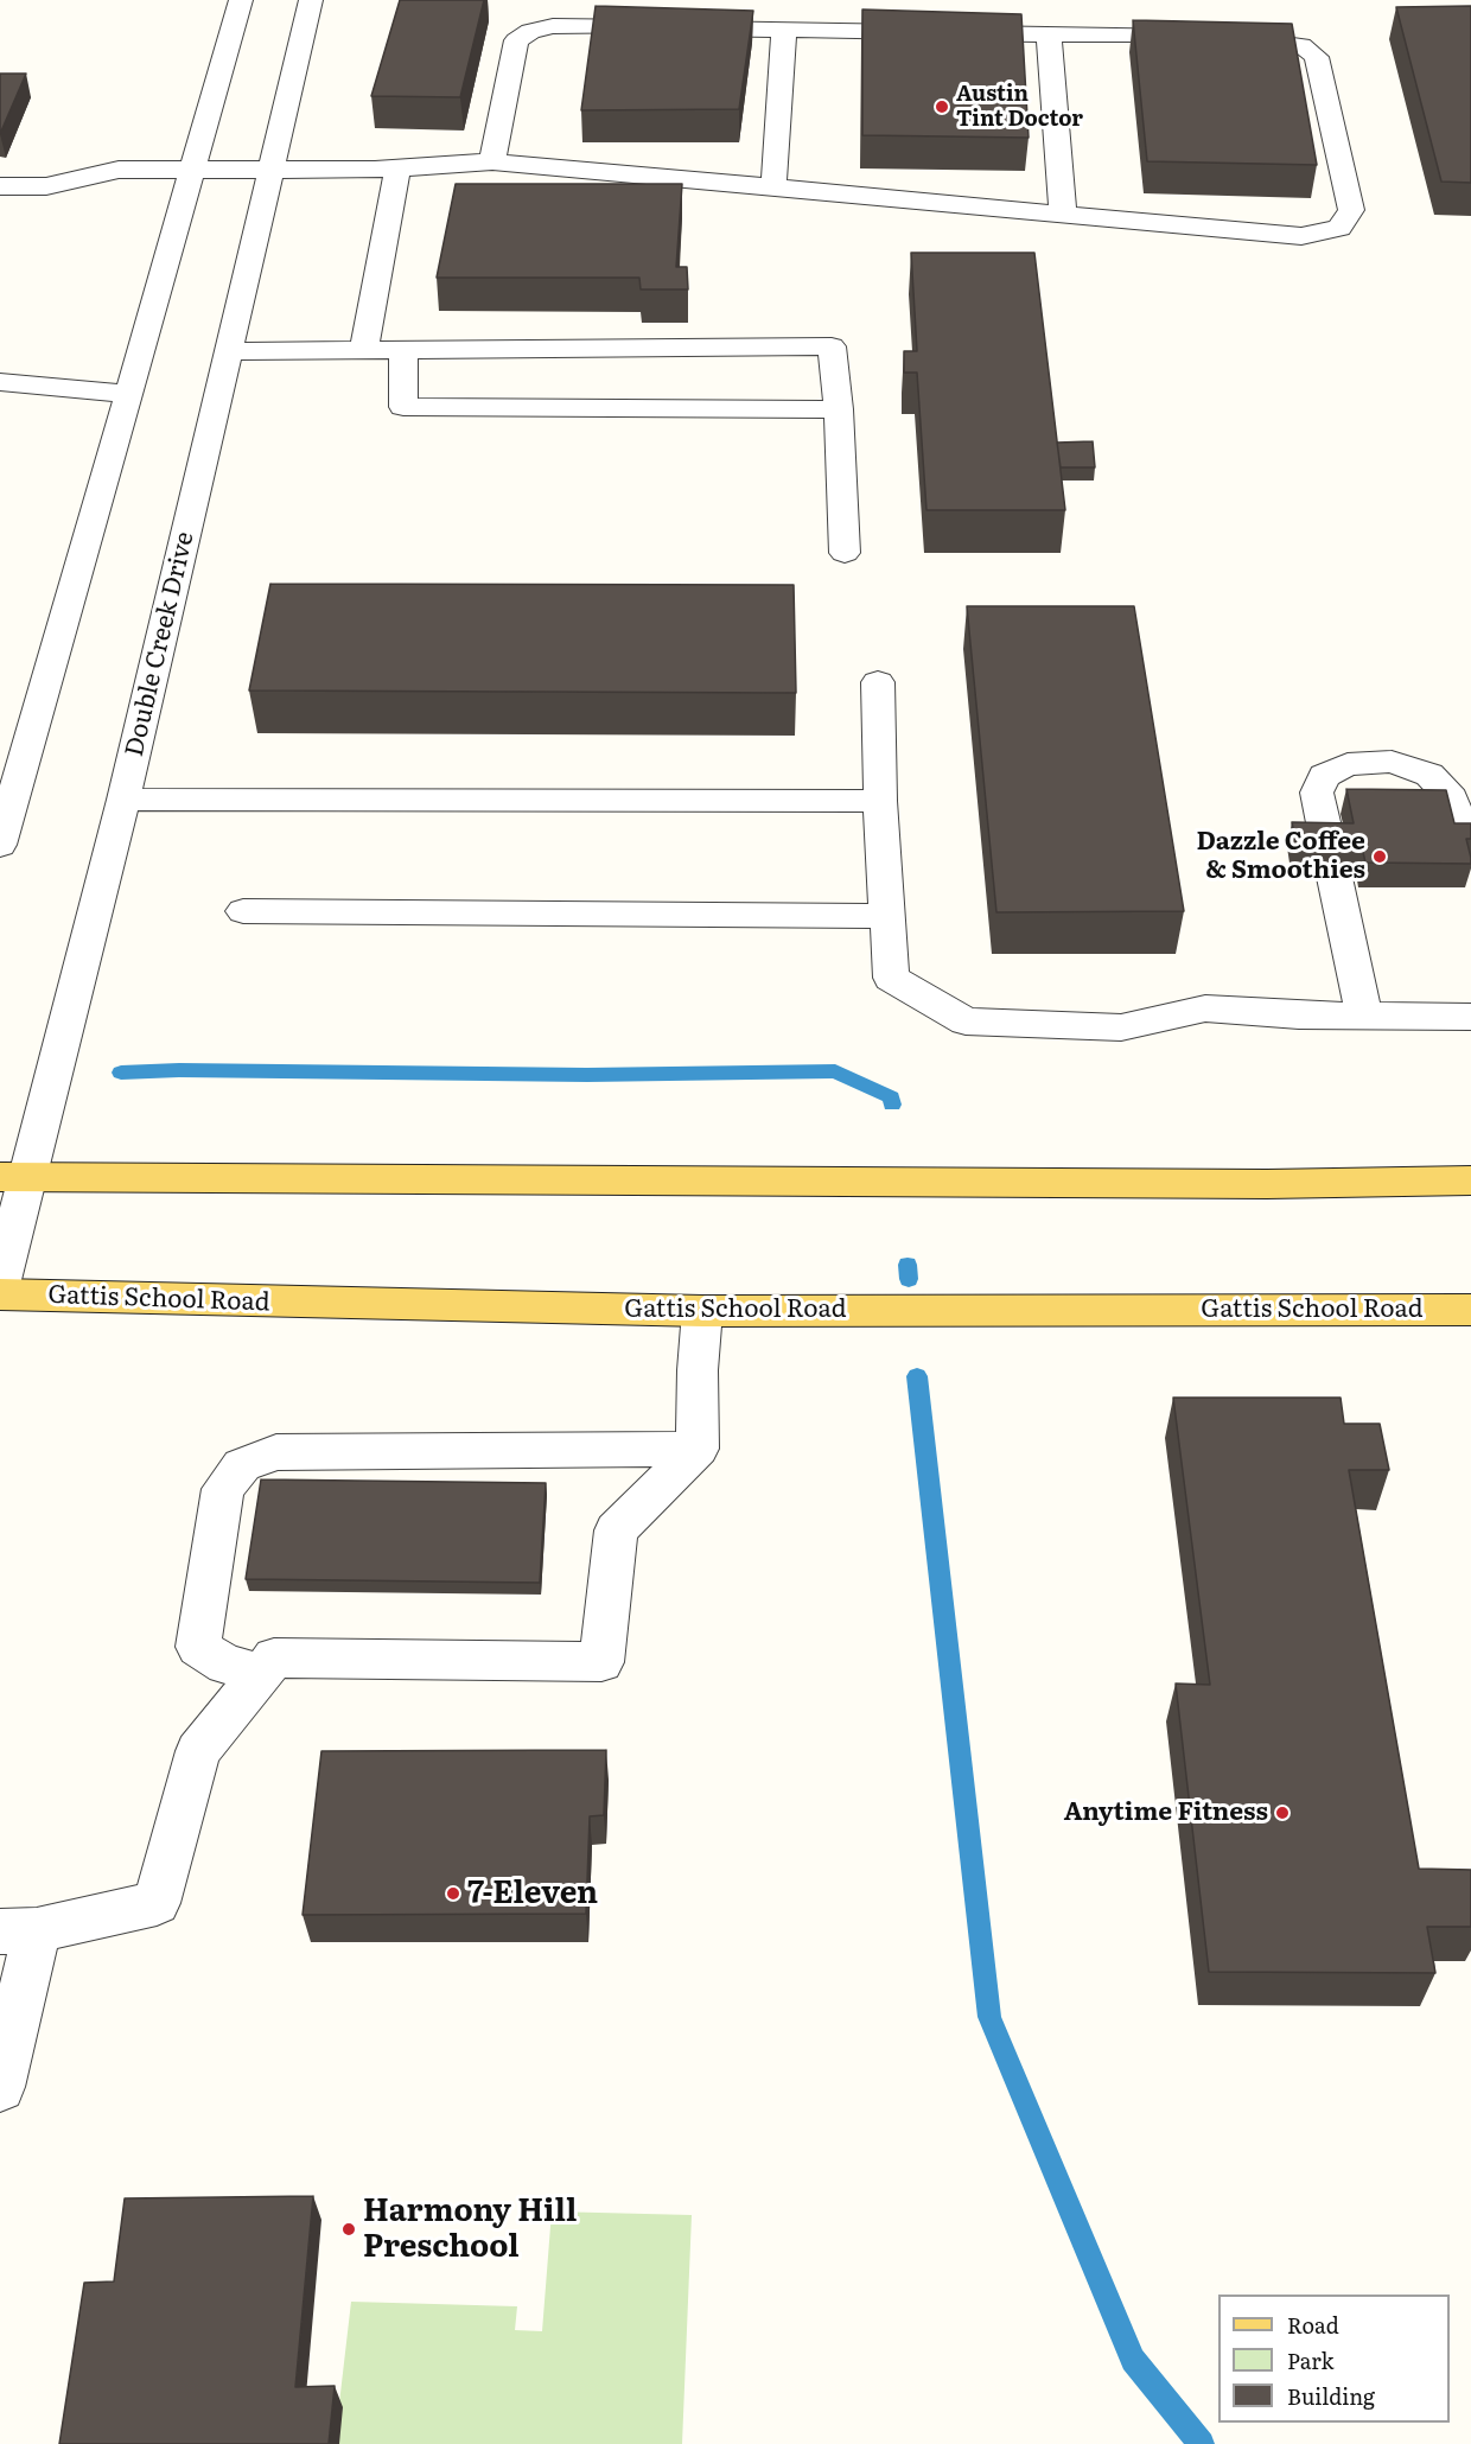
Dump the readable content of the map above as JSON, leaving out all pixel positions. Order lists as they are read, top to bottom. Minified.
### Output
{"streets":{"main road":["Gattis School Road"],"street":["Double Creek Drive"]},"places":["Austin Tint Doctor","Dazzle Coffee & Smoothies","Anytime Fitness","7-Eleven","Harmony Hill Preschool"],"legend":["Road","Park","Building"]}
